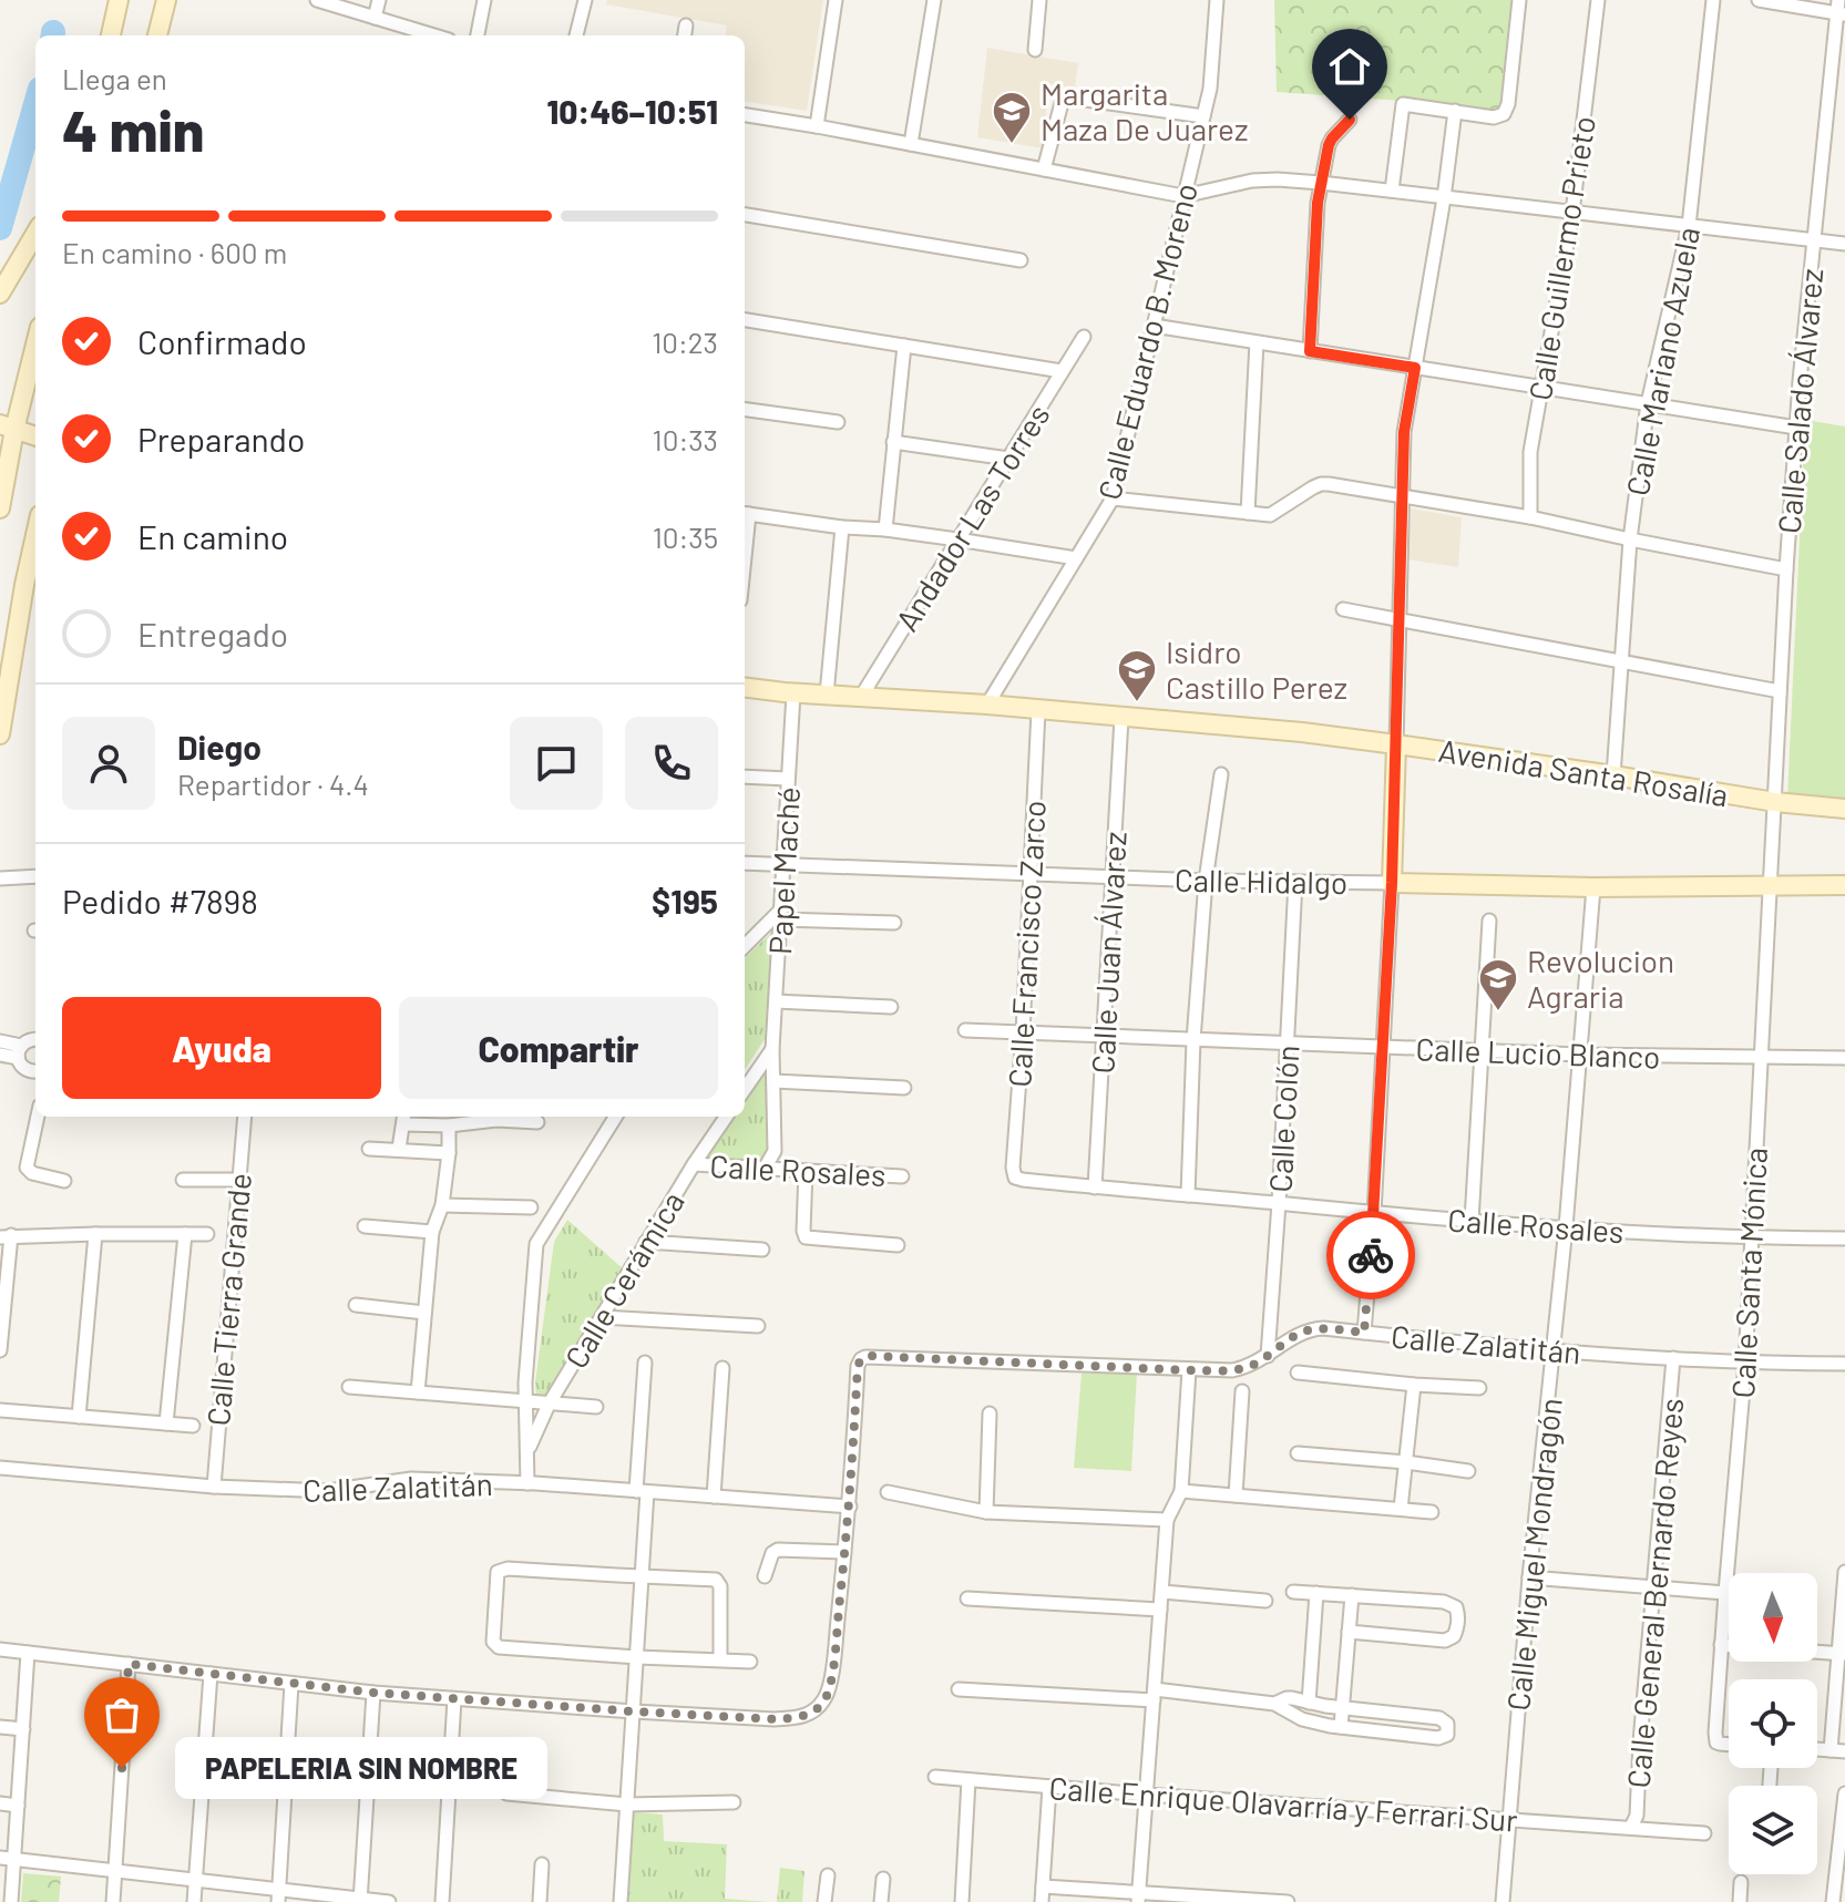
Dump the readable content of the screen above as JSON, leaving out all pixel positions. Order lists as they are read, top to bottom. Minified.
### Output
{"streets":{"street":["Calle Guillermo Prieto","Calle Eduardo B. Moreno","Calle Mariano Azuela","Calle Salado Álvarez","Andador Las Torres","Avenida Santa Rosalía","Papel Maché","Calle Hidalgo","Calle Francisco Zarco","Calle Juan Álvarez","Calle Lucio Blanco","Calle Colón","Calle Rosales","Calle Santa Mónica","Calle Cerámica","Calle Tierra Grande","Calle Zalatitán","Calle Miguel Mondragón","Calle General Bernardo Reyes","Calle Enrique Olavarría y Ferrari Sur"]},"crossings":[["Calle Eduardo B. Moreno","Avenida Santa Rosalía"],["Calle Mariano Azuela","Avenida Santa Rosalía"],["Calle Salado Álvarez","Avenida Santa Rosalía"],["Calle Salado Álvarez","Calle Santa Mónica"],["Andador Las Torres","Avenida Santa Rosalía"],["Avenida Santa Rosalía","Papel Maché"],["Avenida Santa Rosalía","Calle Francisco Zarco"],["Avenida Santa Rosalía","Calle Juan Álvarez"],["Avenida Santa Rosalía","Calle Santa Mónica"],["Papel Maché","Calle Hidalgo"],["Papel Maché","Calle Rosales"],["Calle Hidalgo","Calle Francisco Zarco"],["Calle Hidalgo","Calle Juan Álvarez"],["Calle Hidalgo","Calle Colón"],["Calle Hidalgo","Calle Santa Mónica"],["Calle Hidalgo","Calle Miguel Mondragón"],["Calle Francisco Zarco","Calle Lucio Blanco"],["Calle Francisco Zarco","Calle Rosales"],["Calle Juan Álvarez","Calle Lucio Blanco"],["Calle Juan Álvarez","Calle Rosales"],["Calle Lucio Blanco","Calle Colón"],["Calle Lucio Blanco","Calle Santa Mónica"],["Calle Lucio Blanco","Calle Miguel Mondragón"],["Calle Colón","Calle Rosales"],["Calle Colón","Calle Zalatitán"],["Calle Rosales","Calle Santa Mónica"],["Calle Rosales","Calle Cerámica"],["Calle Rosales","Calle Miguel Mondragón"],["Calle Santa Mónica","Calle Zalatitán"],["Calle Tierra Grande","Calle Zalatitán"],["Calle Zalatitán","Calle Miguel Mondragón"],["Calle Zalatitán","Calle General Bernardo Reyes"],["Calle Miguel Mondragón","Calle Enrique Olavarría y Ferrari Sur"],["Calle General Bernardo Reyes","Calle Enrique Olavarría y Ferrari Sur"]],"places":{"school or university":["Margarita Maza De Juarez","Isidro Castillo Perez","Revolucion Agraria"],"other":["PAPELERIA SIN NOMBRE"]},"north":"bottom","page":{"heading":["4 min","Llega en","10:46–10:51"],"panel":["Diego","Repartidor · 4.4","Pedido #7898","$195"],"bar":"En camino · 600 m","list":[["Confirmado","10:23"],["Preparando","10:33"],["En camino","10:35"],"Entregado"],"buttons":["Ayuda","Compartir"],"bubble":"PAPELERIA SIN NOMBRE"}}
